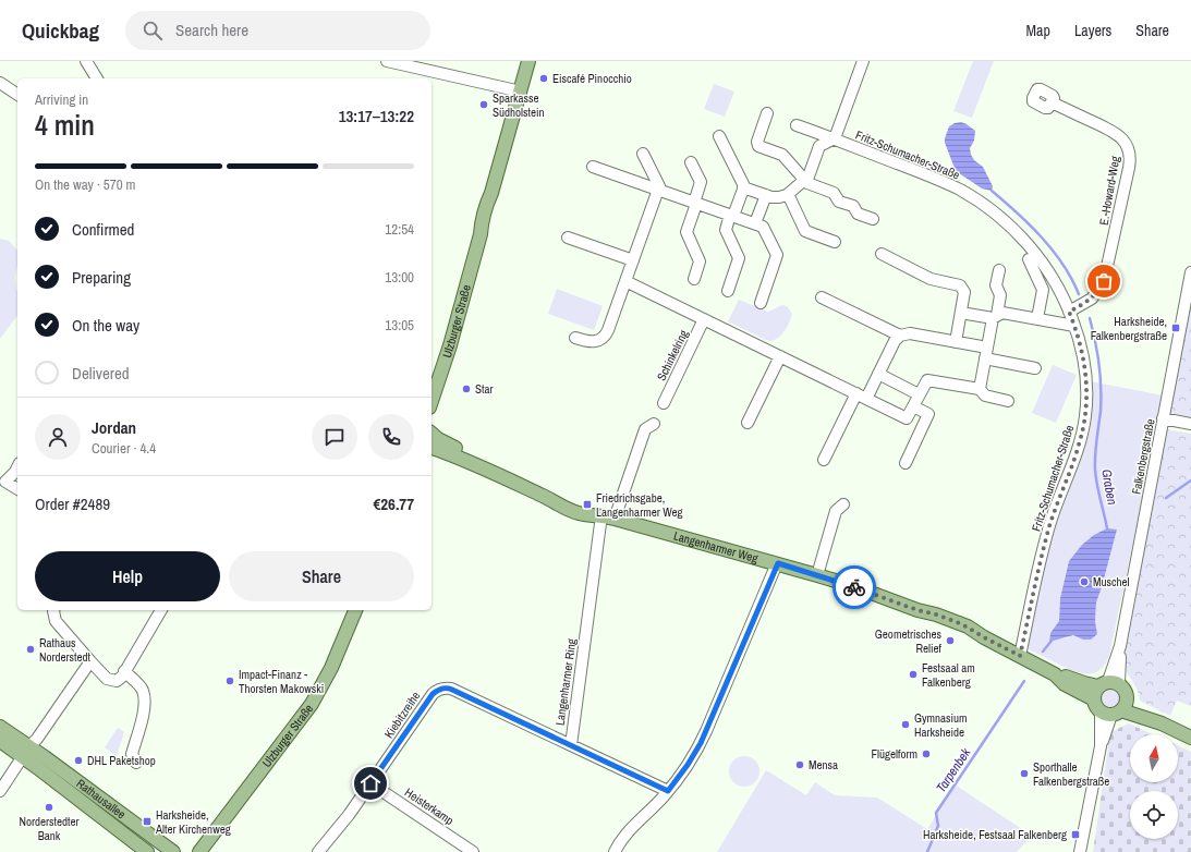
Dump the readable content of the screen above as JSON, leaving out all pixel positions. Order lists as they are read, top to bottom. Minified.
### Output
{"streets":{"main road":["Ulzburger Straße","Langenharmer Weg","Rathausallee"],"street":["Fritz-Schumacher-Straße","E.-Howard-Weg","Schinkelring","Falkenbergstraße","Langenharmer Ring","Kiebitzreihe","Heisterkamp"]},"crossings":[["Fritz-Schumacher-Straße","E.-Howard-Weg"],["Fritz-Schumacher-Straße","Langenharmer Weg"],["Falkenbergstraße","Langenharmer Weg"],["Langenharmer Weg","Langenharmer Ring"],["Langenharmer Ring","Kiebitzreihe"],["Kiebitzreihe","Heisterkamp"]],"water":["Graben","Tarpenbek"],"places":{"other":["Eiscafé Pinocchio","Sparkasse Südholstein","Star","Muschel","Geometrisches Relief","Rathaus Norderstedt","Festsaal am Falkenberg","Impact-Finanz - Thorsten Makowski","Gymnasium Harksheide","Flügelform","DHL Paketshop","Mensa","Sporthalle Falkenbergstraße","Norderstedter Bank"],"transit":["Harksheide, Falkenbergstraße","Friedrichsgabe, Langenharmer Weg","Harksheide, Alter Kirchenweg","Harksheide, Festsaal Falkenberg"]},"north":"top","page":{"header":"Quickbag","search":"Search here","nav":["Map","Layers","Share"],"heading":["4 min","Arriving in","13:17–13:22"],"panel":["Jordan","Courier · 4.4","Order #2489","€26.77"],"bar":"On the way · 570 m","list":[["Confirmed","12:54"],["Preparing","13:00"],["On the way","13:05"],"Delivered"],"buttons":["Help","Share"]}}
